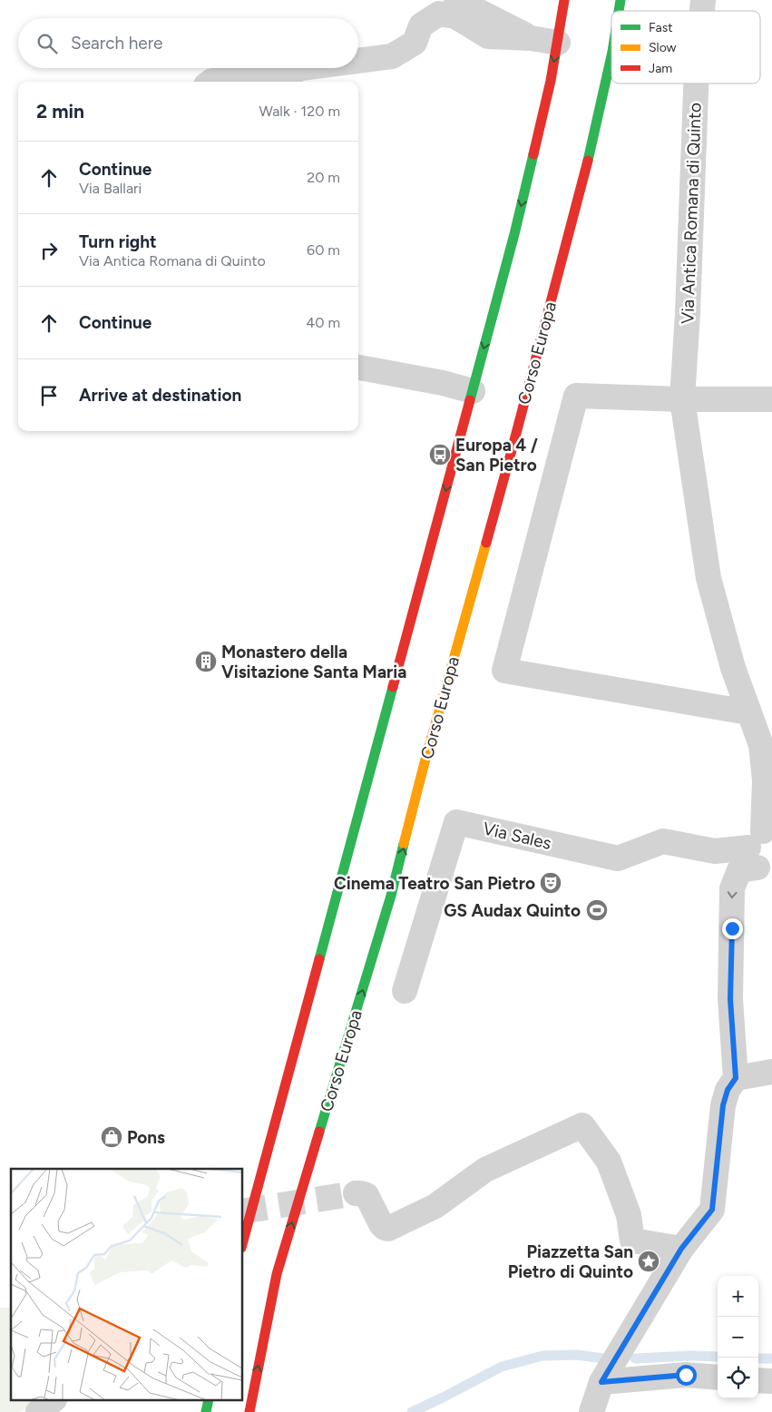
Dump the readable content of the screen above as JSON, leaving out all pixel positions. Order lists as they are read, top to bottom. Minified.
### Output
{"streets":{"main road":["Corso Europa"],"street":["Via Antica Romana di Quinto","Via Sales"]},"crossings":[["Via Antica Romana di Quinto","Via Sales"]],"places":{"bus stop":["Europa 4 / San Pietro"],"building":["Monastero della Visitazione Santa Maria"],"theatre":["Cinema Teatro San Pietro"],"sports":["GS Audax Quinto"],"shop":["Pons"],"place":["Piazzetta San Pietro di Quinto"]},"legend":["Fast","Slow","Jam"],"page":{"search":"Search here","heading":["2 min","Walk · 120 m"],"list":[["Continue","Via Ballari","20 m"],["Turn right","Via Antica Romana di Quinto","60 m"],["Continue","40 m"],"Arrive at destination"],"map_buttons":["+","−"]}}
